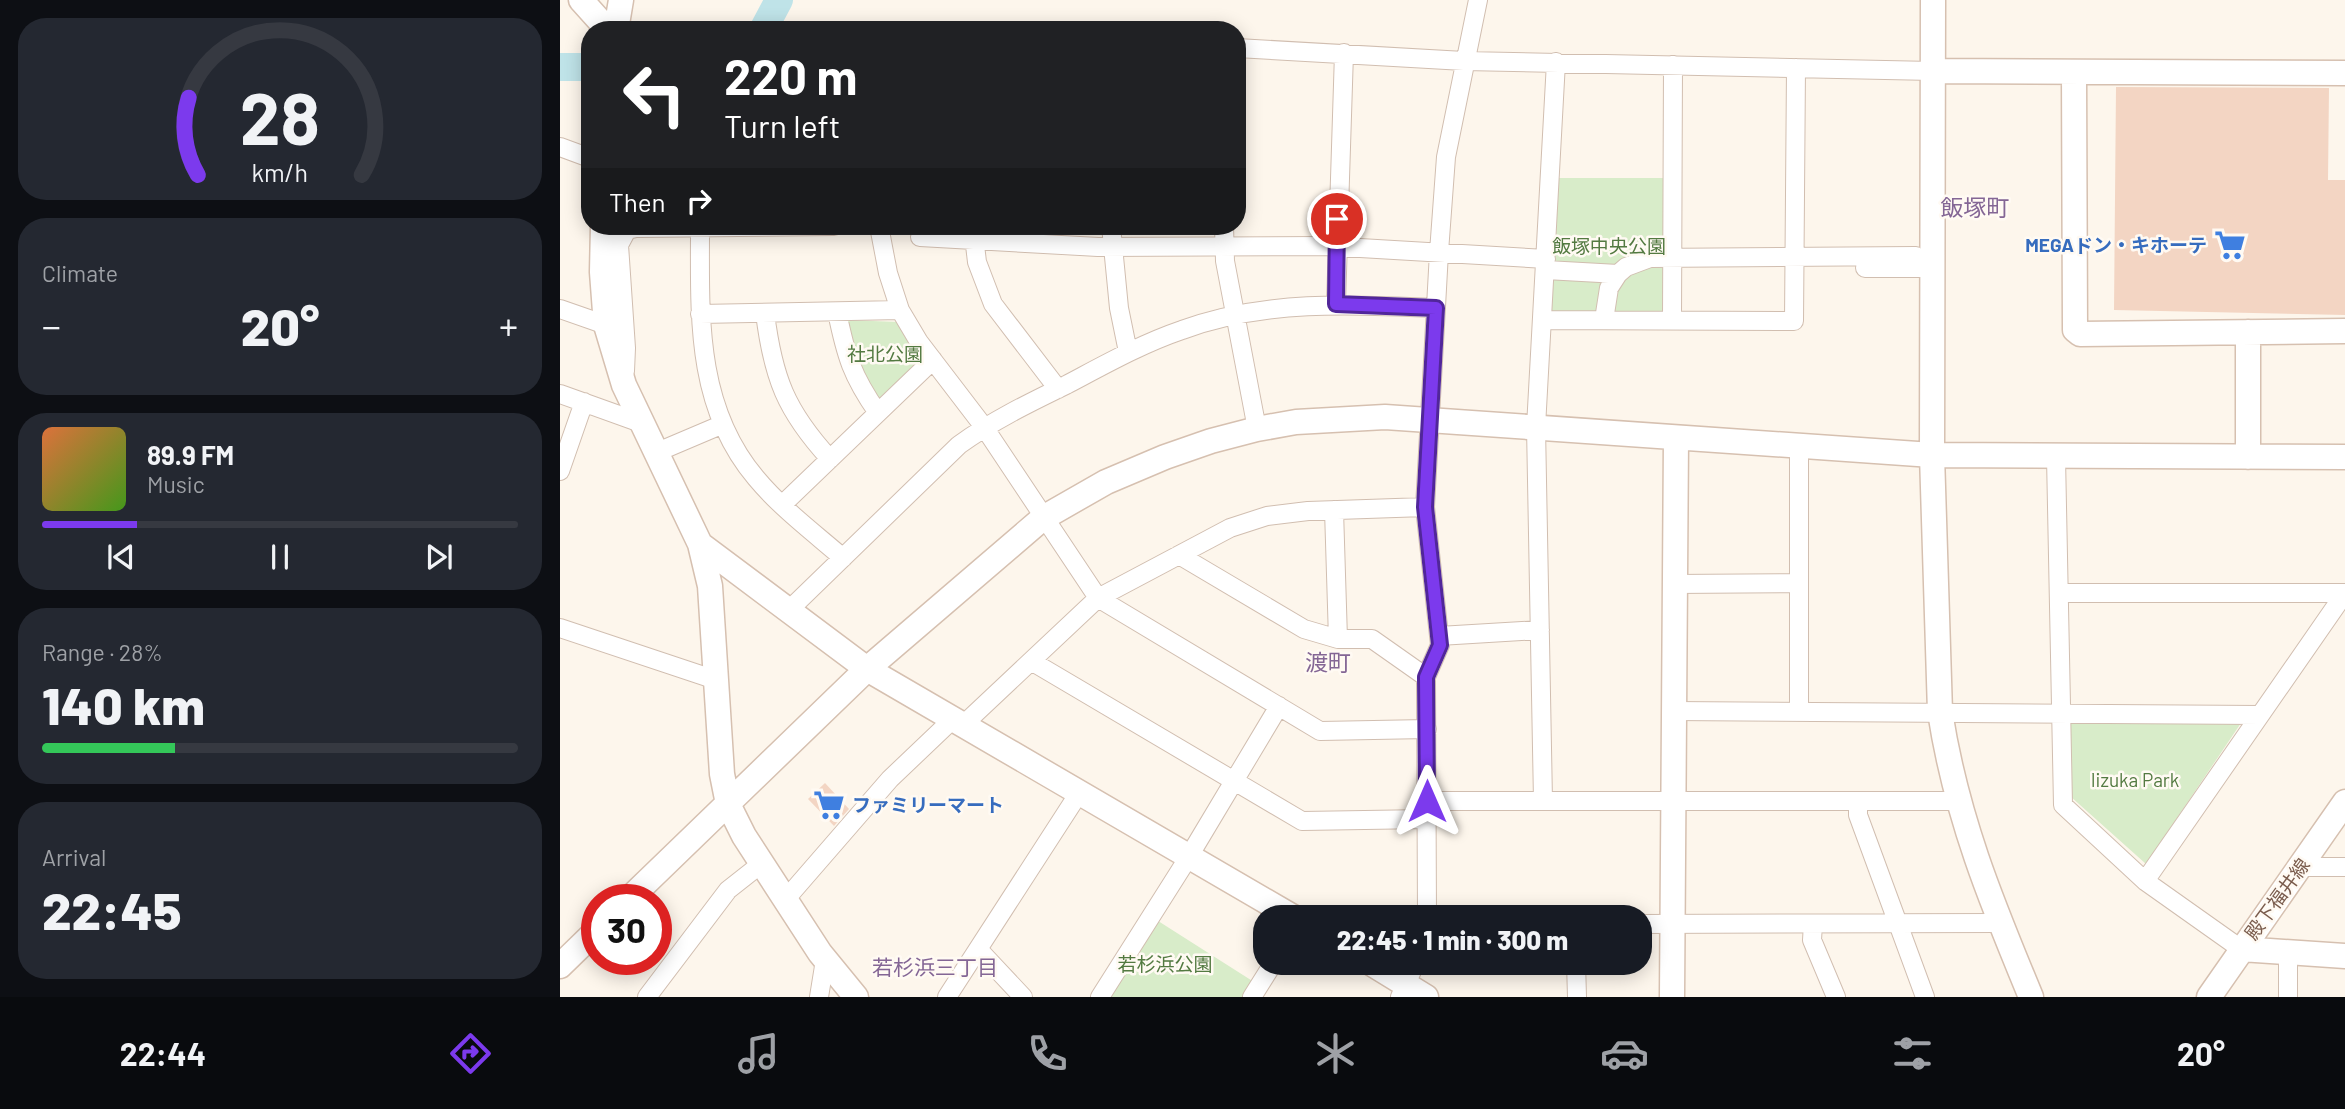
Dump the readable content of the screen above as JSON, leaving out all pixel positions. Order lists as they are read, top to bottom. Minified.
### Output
{"streets":{"street":["殿下福井線"]},"districts":["飯塚町","渡町","若杉浜三丁目"],"parks":["飯塚中央公園","社北公園","Iizuka Park","若杉浜公園"],"places":{"supermarket":["MEGAドン・キホーテ","ファミリーマート"]},"page":{"turn":["220 m","Turn left"],"then":"Then","tile":["Climate",["Range · 28%","140 km"],["Arrival","22:45"]],"heat":["−","20°","+"],"song":["89.9 FM","Music"],"limit":"30","trip":"22:45 · 1 min · 300 m","tabs":["22:44","20°"],"gauge":["28","km/h"]}}
